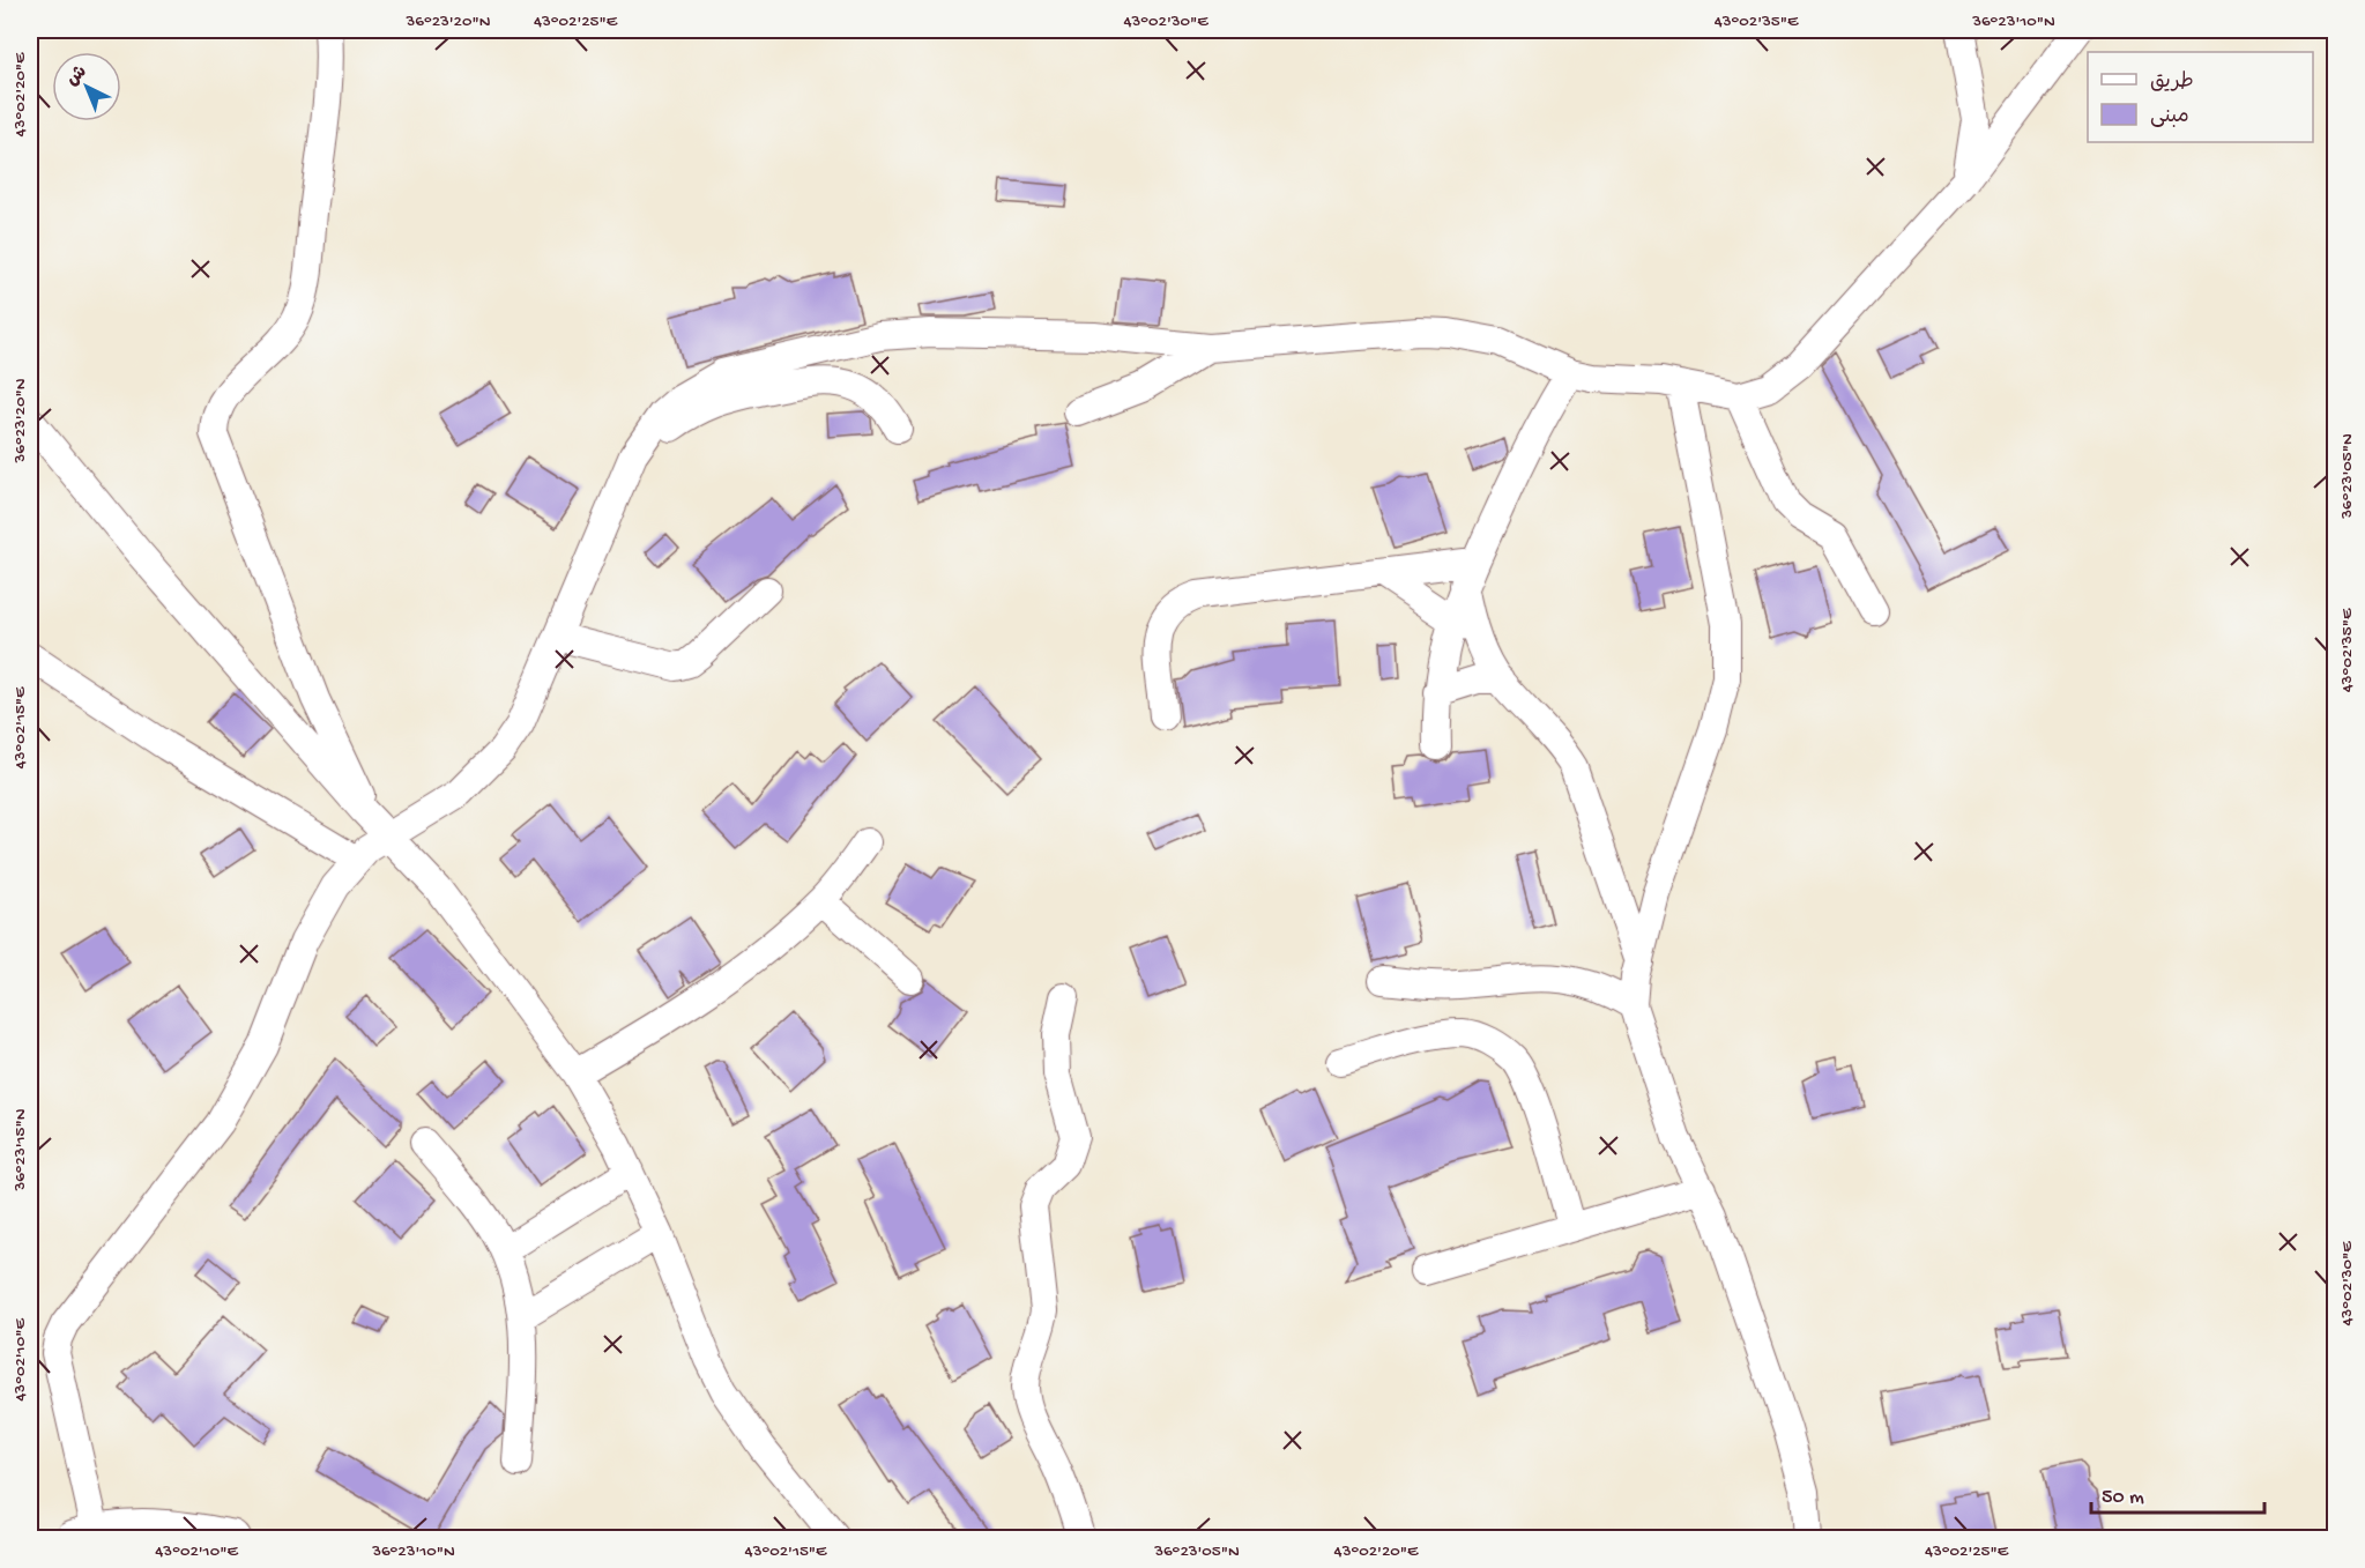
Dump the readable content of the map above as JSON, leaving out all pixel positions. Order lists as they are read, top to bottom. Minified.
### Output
{"legend":["طريق","مبنى"],"scale_bar":"50 m","north":"top left","coordinates":["36°23'20\"N","43°02'25\"E","43°02'30\"E","43°02'35\"E","36°23'10\"N","43°02'20\"E","36°23'05\"N","43°02'15\"E","36°23'15\"N","43°02'10\"E"]}
